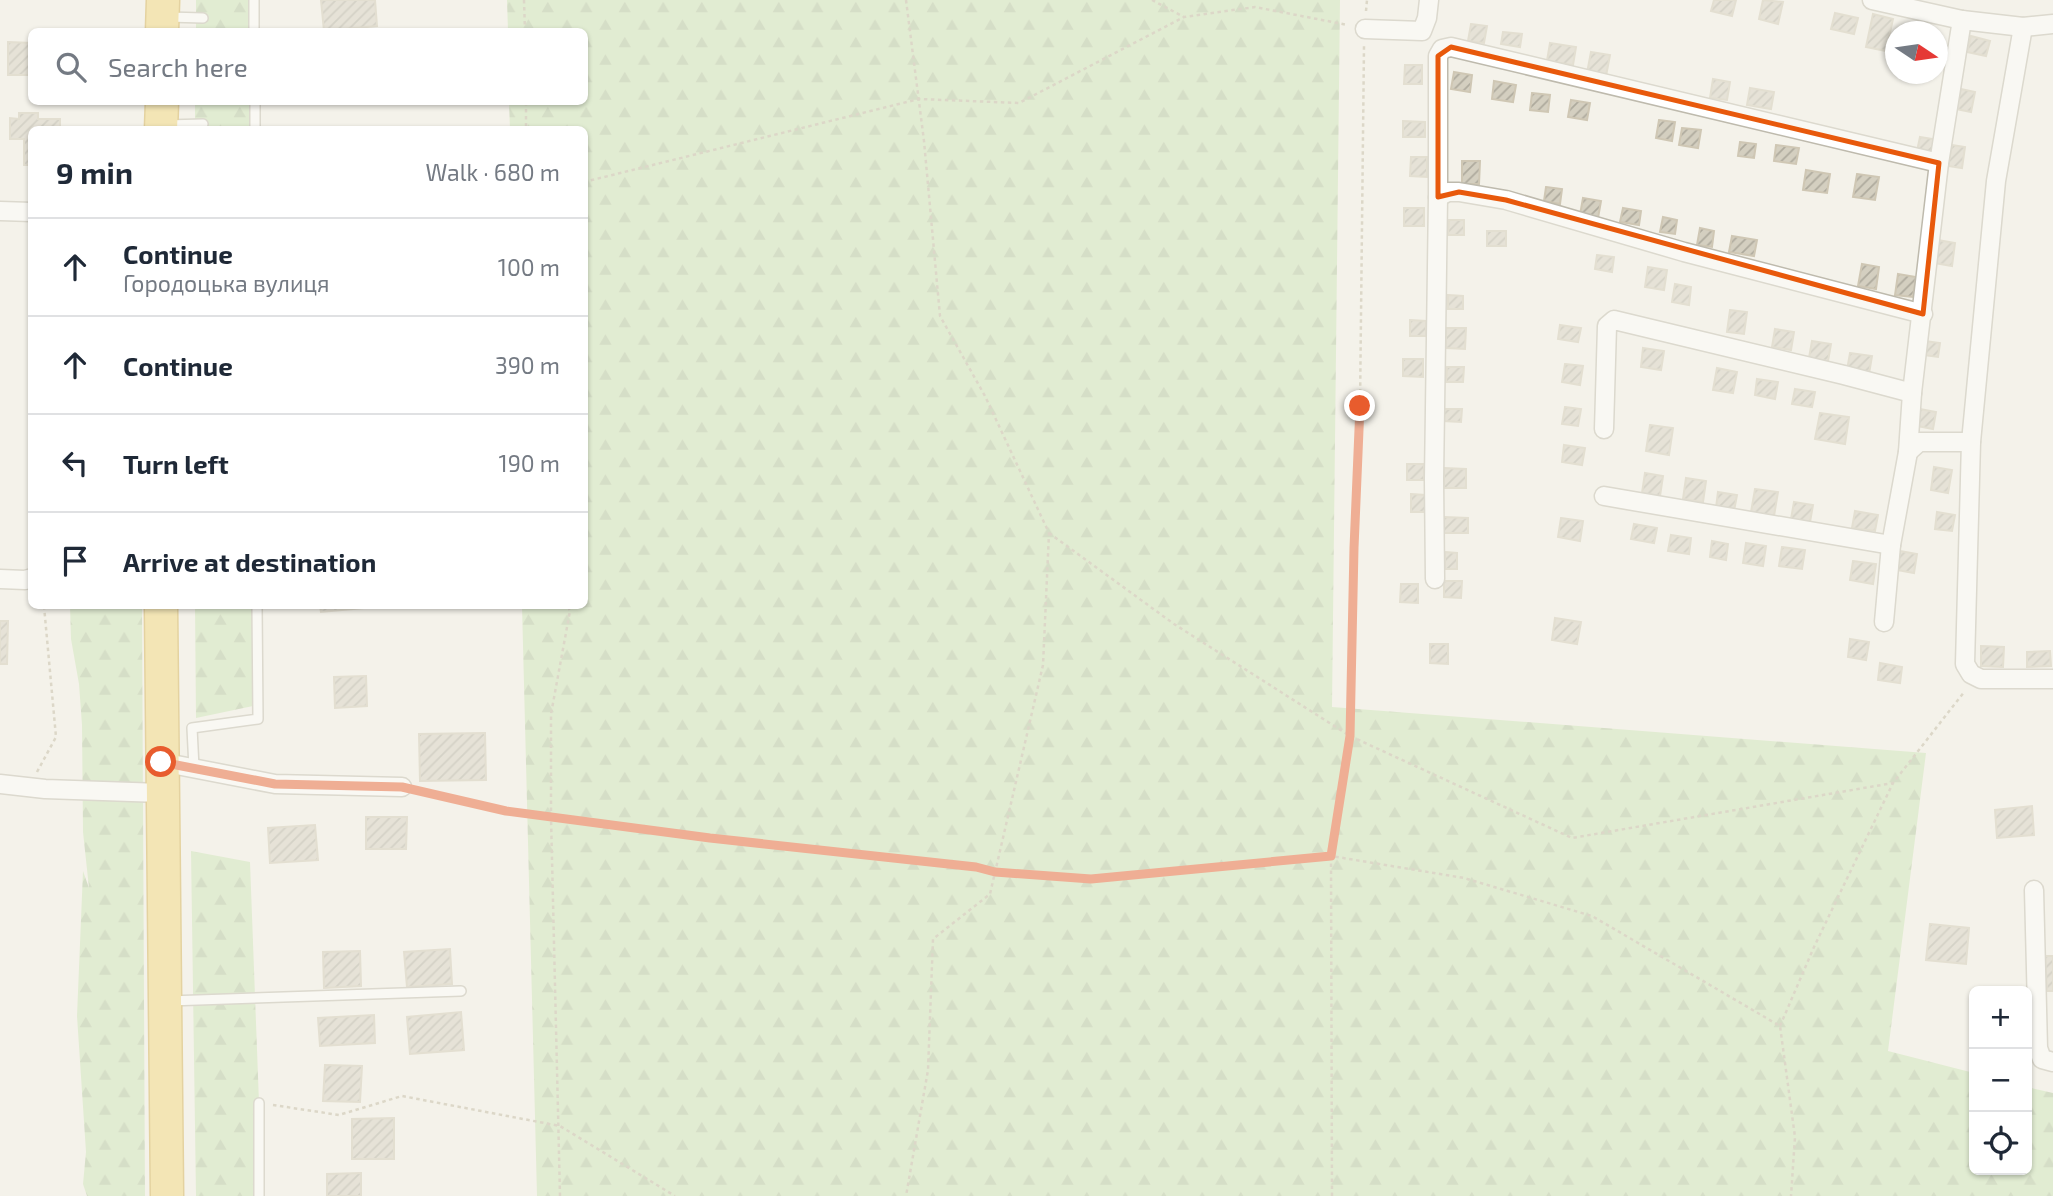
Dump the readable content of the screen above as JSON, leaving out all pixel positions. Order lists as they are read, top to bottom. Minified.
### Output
{"north":"right","page":{"search":"Search here","heading":["9 min","Walk · 680 m"],"list":[["Continue","Городоцька вулиця","100 m"],["Continue","390 m"],["Turn left","190 m"],"Arrive at destination"],"map_buttons":["+","−"]}}
